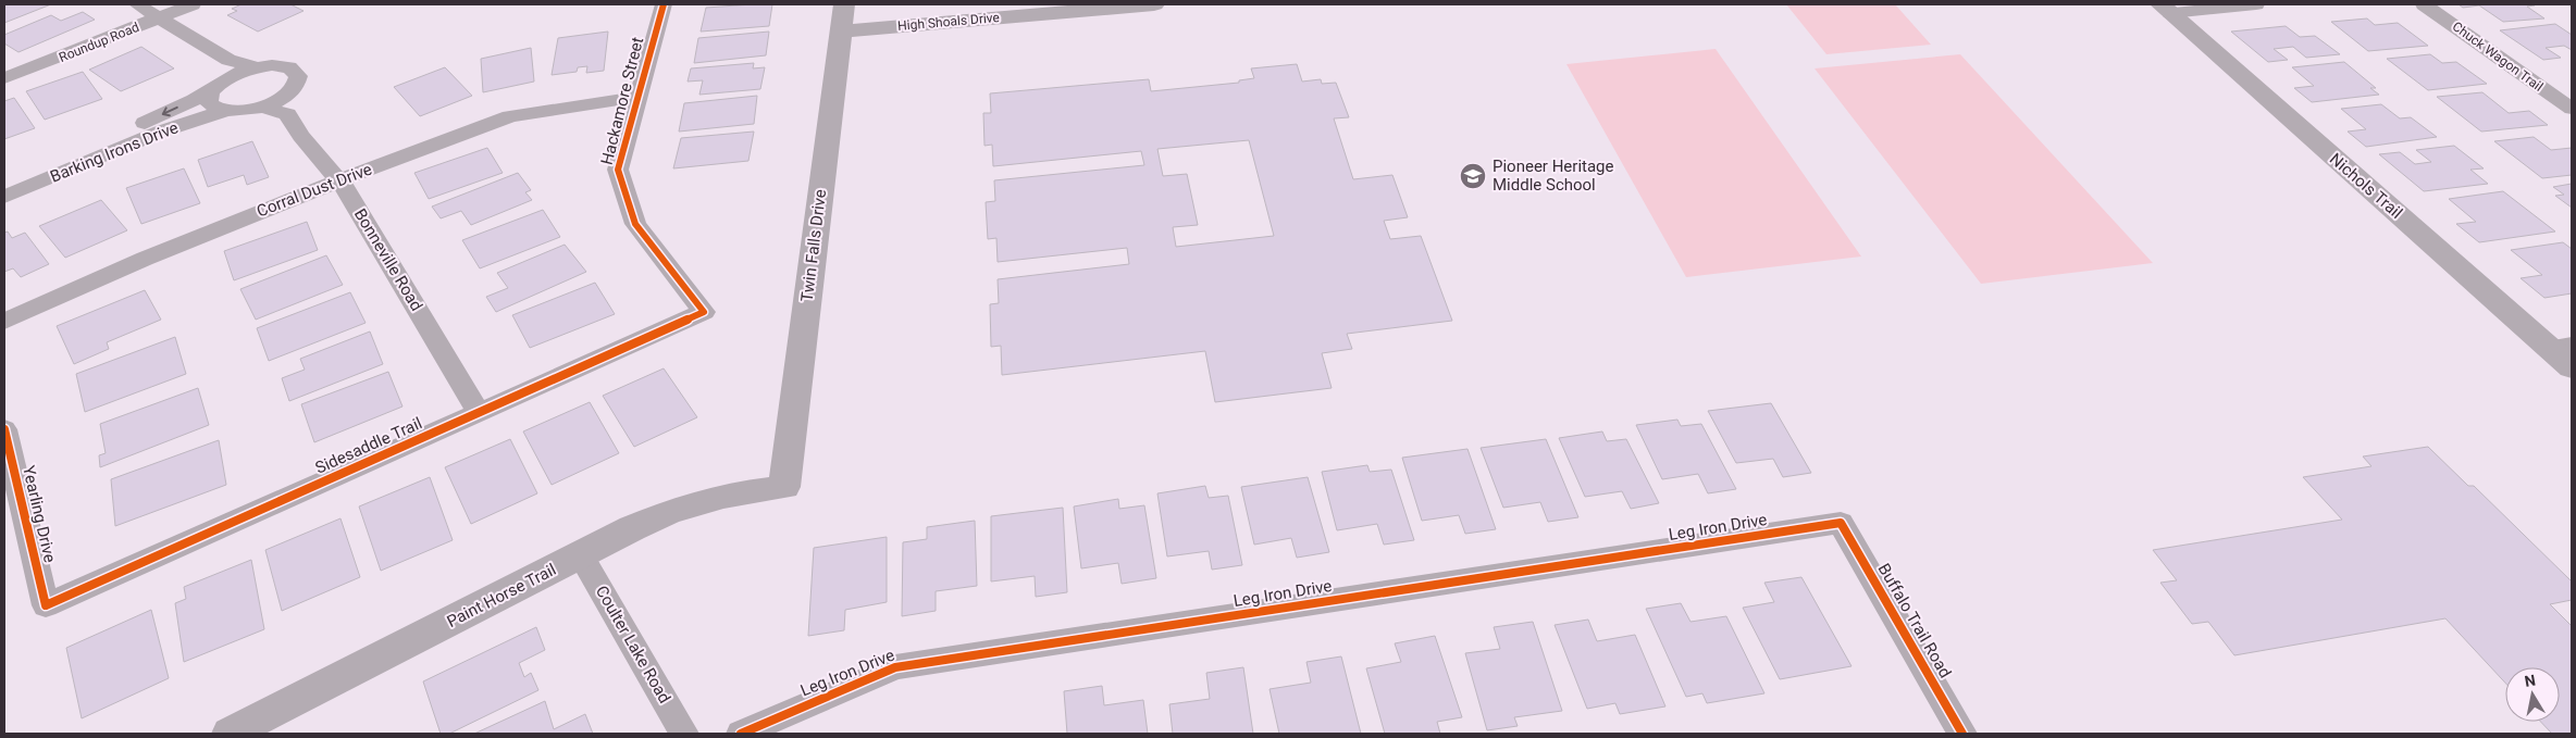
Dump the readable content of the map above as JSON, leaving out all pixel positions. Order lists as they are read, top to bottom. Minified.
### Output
{"streets":{"street":["High Shoals Drive","Roundup Road","Chuck Wagon Trail","Hackamore Street","Barking Irons Drive","Nichols Trail","Corral Dust Drive","Twin Falls Drive","Bonneville Road","Sidesaddle Trail","Yearling Drive","Leg Iron Drive","Paint Horse Trail","Buffalo Trail Road","Coulter Lake Road"]},"crossings":[["High Shoals Drive","Twin Falls Drive"],["Hackamore Street","Corral Dust Drive"],["Hackamore Street","Sidesaddle Trail"],["Corral Dust Drive","Bonneville Road"],["Twin Falls Drive","Paint Horse Trail"],["Bonneville Road","Sidesaddle Trail"],["Sidesaddle Trail","Yearling Drive"],["Leg Iron Drive","Buffalo Trail Road"],["Paint Horse Trail","Coulter Lake Road"]],"places":{"school or university":["Pioneer Heritage Middle School"]},"north":"top"}
